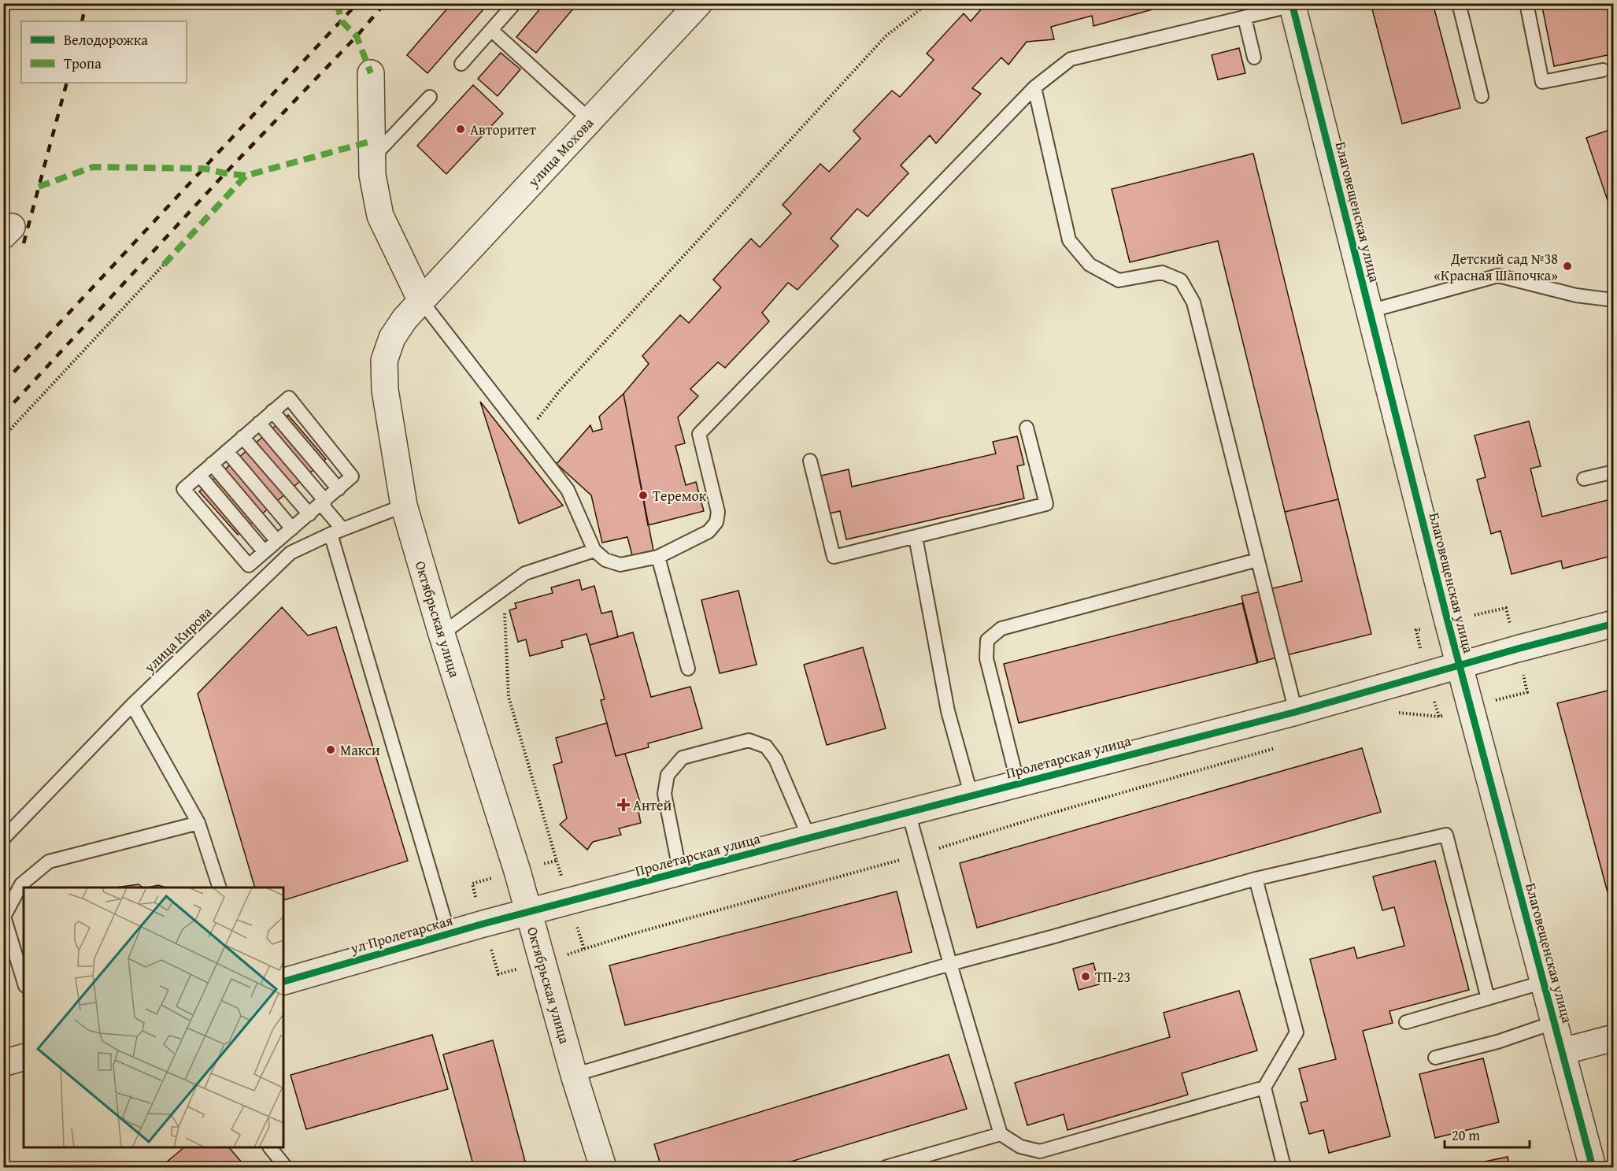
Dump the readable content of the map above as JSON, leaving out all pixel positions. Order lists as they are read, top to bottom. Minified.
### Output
{"streets":{"street":["улица Мохова","Благовещенская улица","Октябрьская улица","Пролетарская улица","ул Пролетарская"],"lane":["улица Кирова"]},"crossings":[["улица Мохова","Октябрьская улица"],["Благовещенская улица","Пролетарская улица"],["Октябрьская улица","улица Кирова"],["Октябрьская улица","Пролетарская улица"],["Октябрьская улица","ул Пролетарская"],["Пролетарская улица","ул Пролетарская"]],"places":{"other":["Авторитет","Детский сад №38 «Красная Шапочка»","Теремок","Макси","ТП-23"],"health":["Антей"]},"legend":["Велодорожка","Тропа"],"scale_bar":"20 m"}
